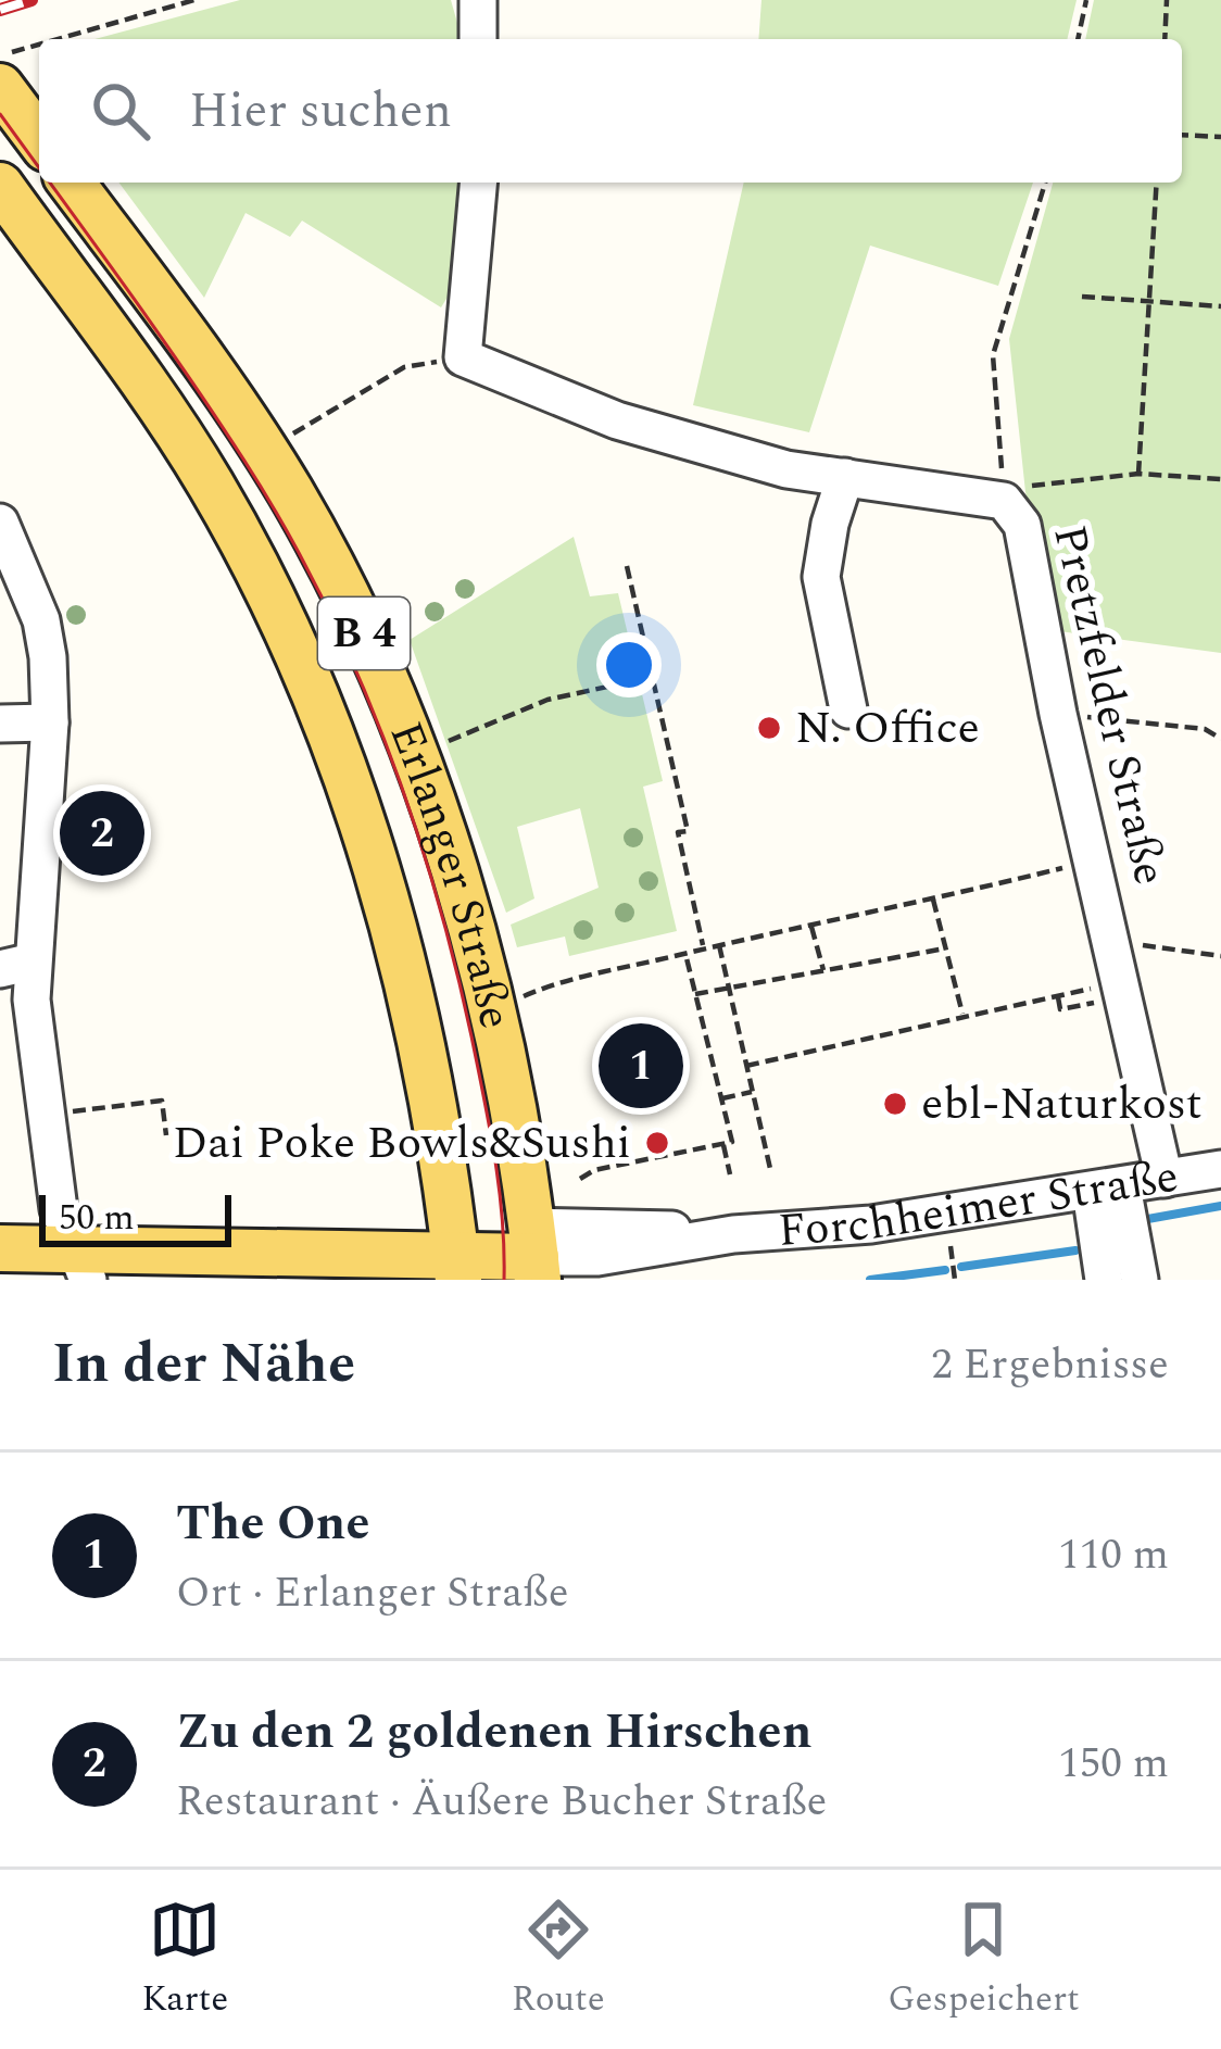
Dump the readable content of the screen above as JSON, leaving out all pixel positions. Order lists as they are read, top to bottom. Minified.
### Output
{"streets":{"main road":["B 4","Erlanger Straße"],"street":["Pretzfelder Straße","Forchheimer Straße"]},"crossings":[["Pretzfelder Straße","Forchheimer Straße"],["Erlanger Straße","Forchheimer Straße"]],"places":["N. Office","ebl-Naturkost","Dai Poke Bowls&Sushi"],"scale_bar":"50 m","page":{"search":"Hier suchen","pins":["2","1"],"scale":"50 m","heading":["In der Nähe","2 Ergebnisse"],"list":[{"mark":"1","name":"The One","note":"Ort · Erlanger Straße","value":"110 m"},{"mark":"2","name":"Zu den 2 goldenen Hirschen","note":"Restaurant · Äußere Bucher Straße","value":"150 m"}],"nav":["Karte","Route","Gespeichert"]}}
